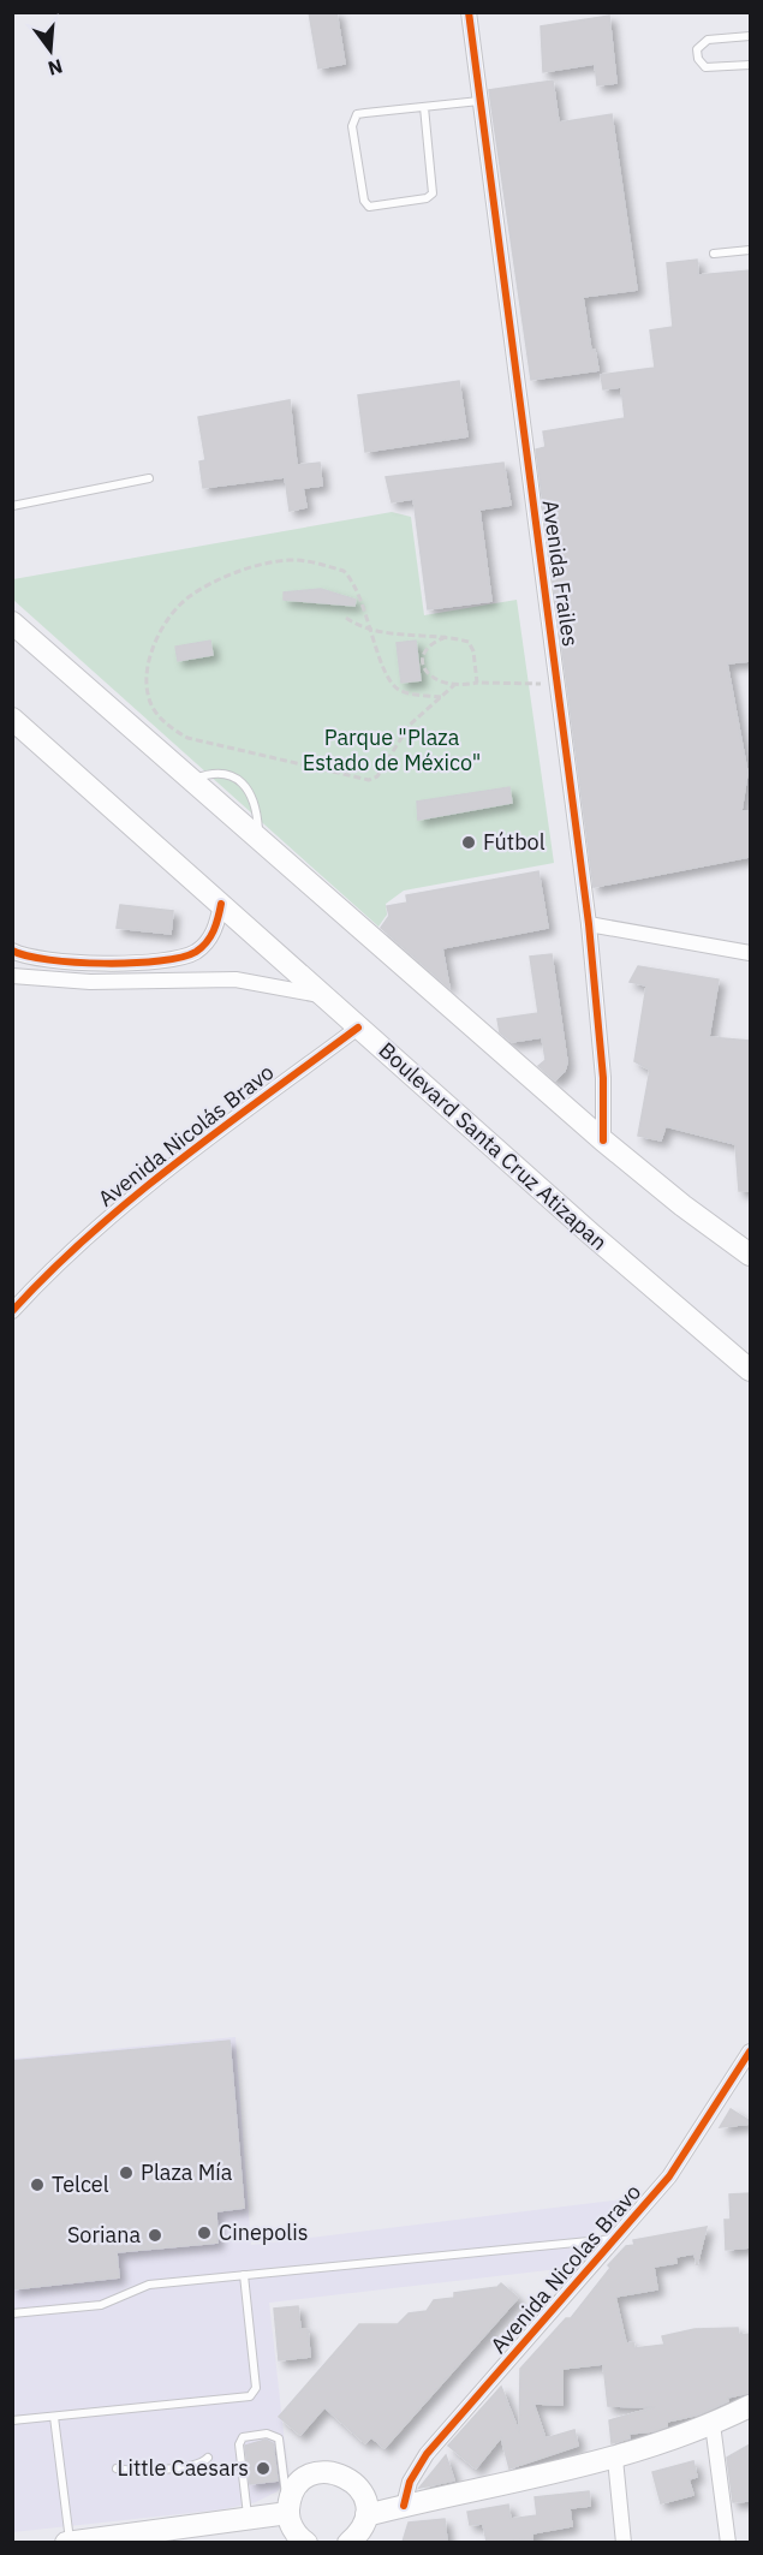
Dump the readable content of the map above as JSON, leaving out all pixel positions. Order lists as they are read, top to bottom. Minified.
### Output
{"streets":{"main road":["Boulevard Santa Cruz Atizapan"],"street":["Avenida Frailes","Avenida Nicolás Bravo","Avenida Nicolas Bravo"]},"crossings":[["Avenida Nicolás Bravo","Boulevard Santa Cruz Atizapan"]],"parks":["Parque \"Plaza Estado de México\""],"places":["Fútbol","Plaza Mía","Telcel","Cinepolis","Soriana","Little Caesars"],"north":"bottom"}
